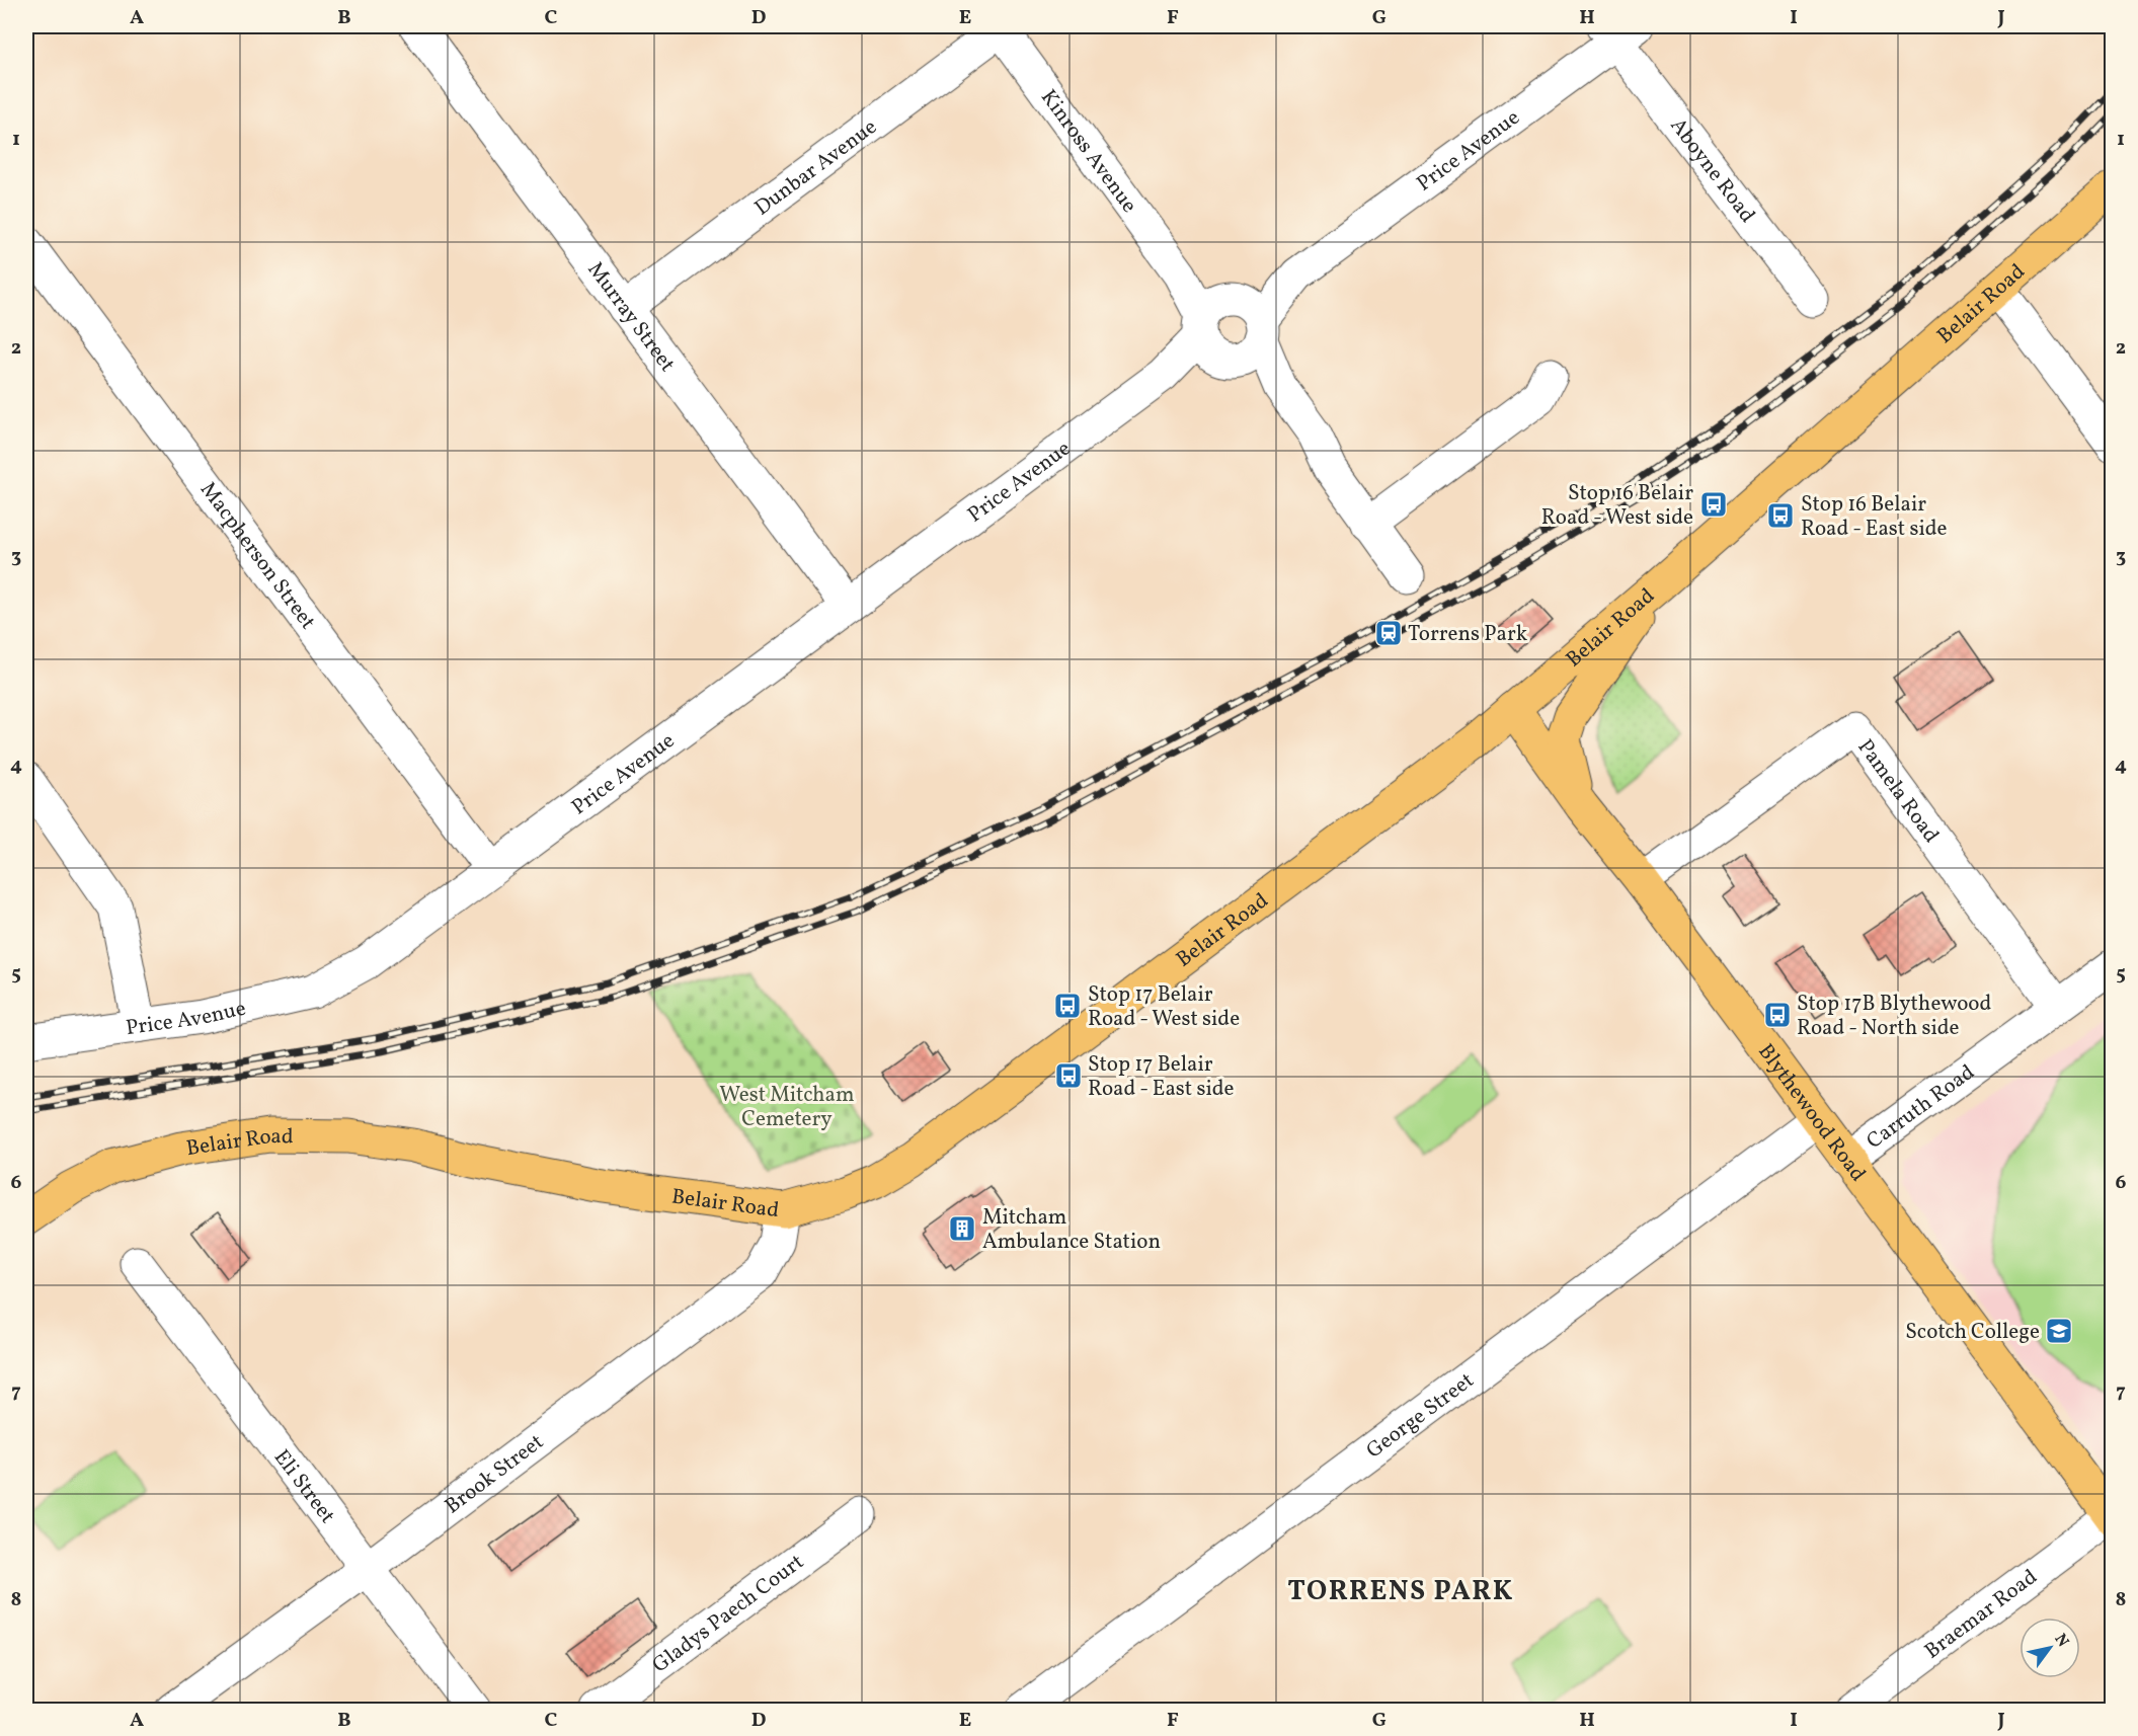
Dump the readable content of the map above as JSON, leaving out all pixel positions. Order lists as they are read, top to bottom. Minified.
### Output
{"streets":{"main road":["Belair Road","Blythewood Road"],"street":["Kinross Avenue","Price Avenue","Dunbar Avenue","Aboyne Road","Murray Street","Macpherson Street","Pamela Road","Carruth Road","George Street","Brook Street","Eli Street","Gladys Paech Court","Braemar Road"]},"crossings":[["Kinross Avenue","Price Avenue"],["Kinross Avenue","Dunbar Avenue"],["Price Avenue","Aboyne Road"],["Price Avenue","Murray Street"],["Price Avenue","Macpherson Street"],["Dunbar Avenue","Murray Street"],["Belair Road","Blythewood Road"],["Belair Road","Brook Street"],["Pamela Road","Carruth Road"],["Pamela Road","Blythewood Road"],["Carruth Road","Blythewood Road"],["Blythewood Road","George Street"],["Blythewood Road","Braemar Road"],["Brook Street","Eli Street"]],"districts":["TORRENS PARK"],"parks":["West Mitcham Cemetery"],"places":{"bus stop":["Stop 16 Belair Road - West side","Stop 16 Belair Road - East side","Stop 17 Belair Road - West side","Stop 17B Blythewood Road - North side","Stop 17 Belair Road - East side"],"station":["Torrens Park"],"building":["Mitcham Ambulance Station"],"school or university":["Scotch College"]},"north":"top right","grid":{"columns":["A","B","C","D","E","F","G","H","I","J"],"rows":["1","2","3","4","5","6","7","8"]}}
